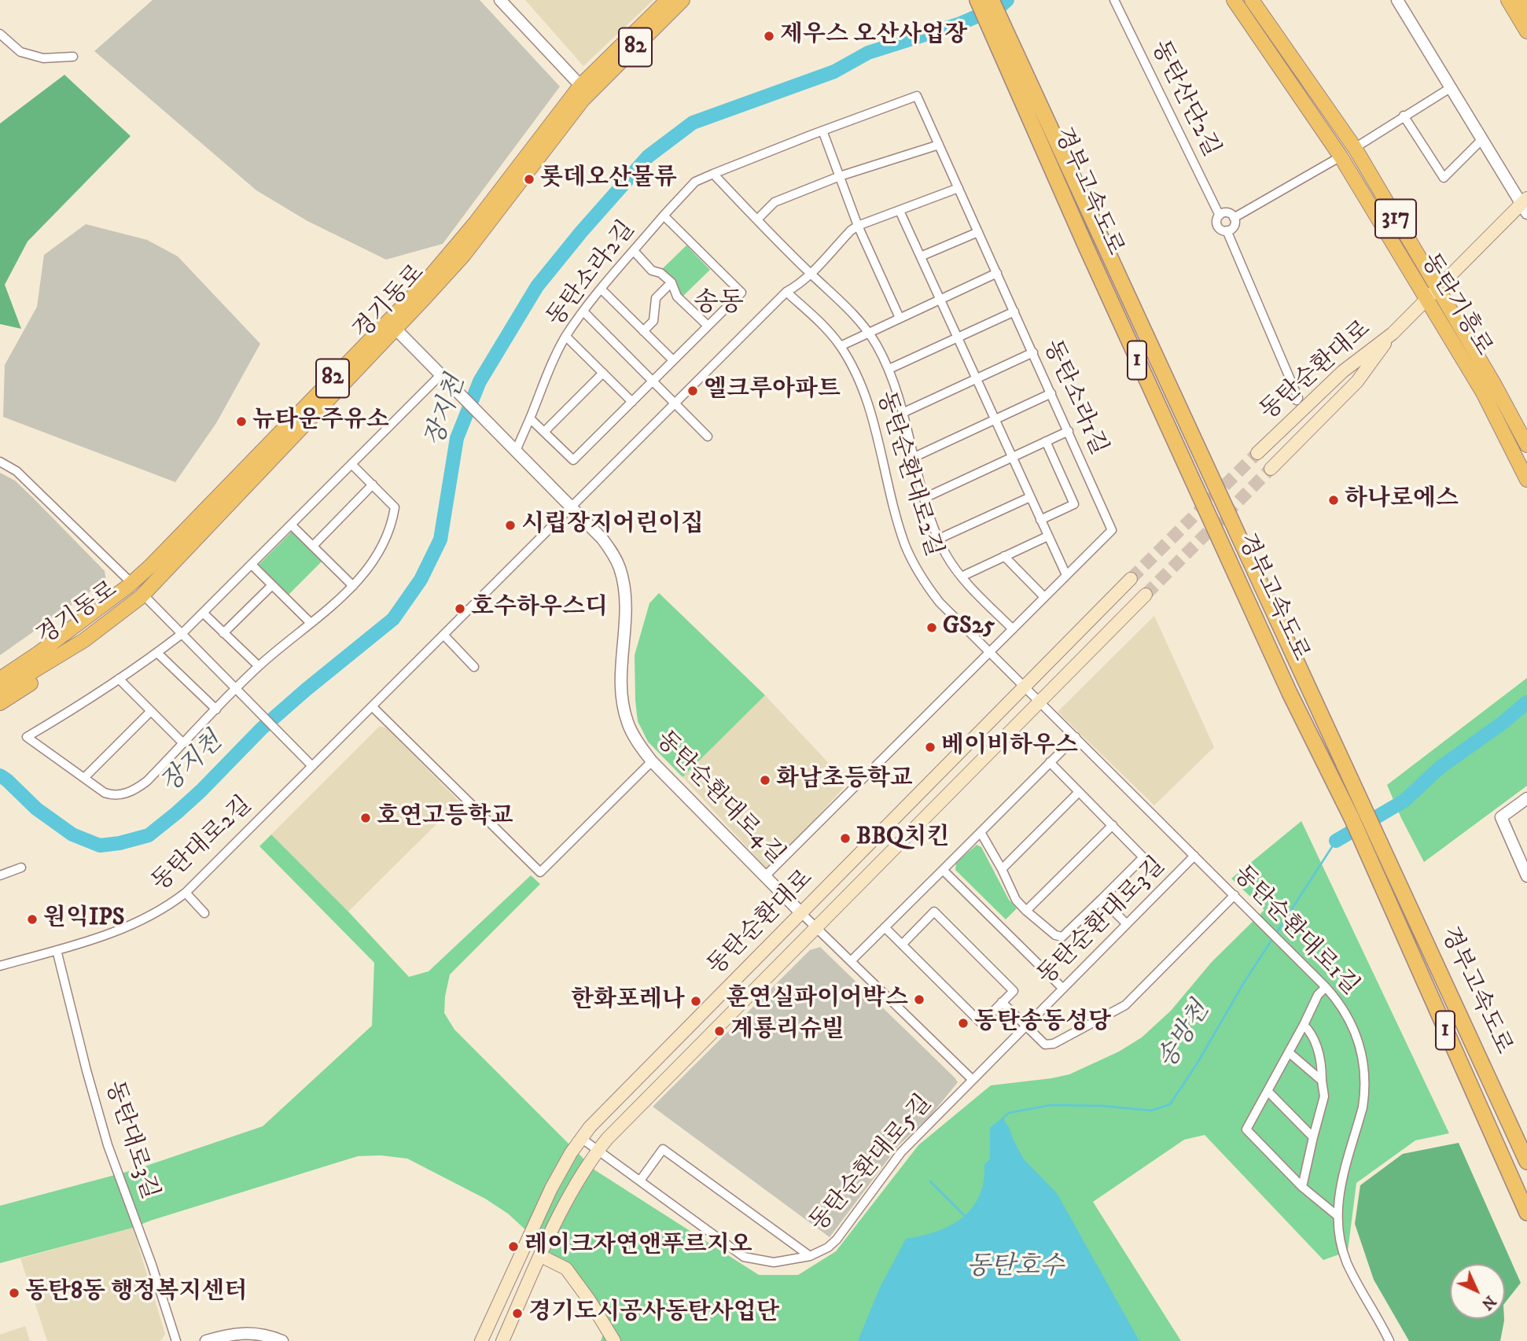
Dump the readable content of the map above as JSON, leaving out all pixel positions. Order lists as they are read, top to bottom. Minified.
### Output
{"streets":{"highway":["경부고속도로","1"],"main road":["82","317","경기동로","동탄기흥로","동탄순환대로"],"street":["동탄산단2길","동탄소라2길","동탄소라1길","동탄순환대로2길","동탄순환대로4길","동탄대로2길","동탄순환대로3길","동탄순환대로1길","동탄대로3길","동탄순환대로5길"]},"crossings":[["동탄소라2길","동탄소라1길"],["경기동로","동탄순환대로4길"],["동탄순환대로","동탄순환대로2길"],["동탄순환대로","동탄순환대로4길"],["동탄순환대로","동탄순환대로1길"],["동탄순환대로","동탄순환대로5길"],["동탄소라1길","동탄순환대로2길"],["동탄소라1길","동탄순환대로4길"],["동탄순환대로2길","동탄대로2길"],["동탄순환대로2길","동탄순환대로1길"],["동탄순환대로4길","동탄대로2길"],["동탄대로2길","동탄대로3길"],["동탄순환대로3길","동탄순환대로1길"],["동탄순환대로3길","동탄순환대로5길"]],"districts":["송동"],"water":["장지천","송방천","동탄호수"],"places":["제우스 오산사업장","롯데오산물류","엘크루아파트","뉴타운주유소","하나로에스","시립장지어린이집","호수하우스디","GS25","베이비하우스","화남초등학교","호연고등학교","BBQ치킨","원익IPS","훈연실파이어박스","한화포레나","동탄송동성당","계룡리슈빌","레이크자연앤푸르지오","동탄8동 행정복지센터","경기도시공사동탄사업단"],"north":"bottom right"}
